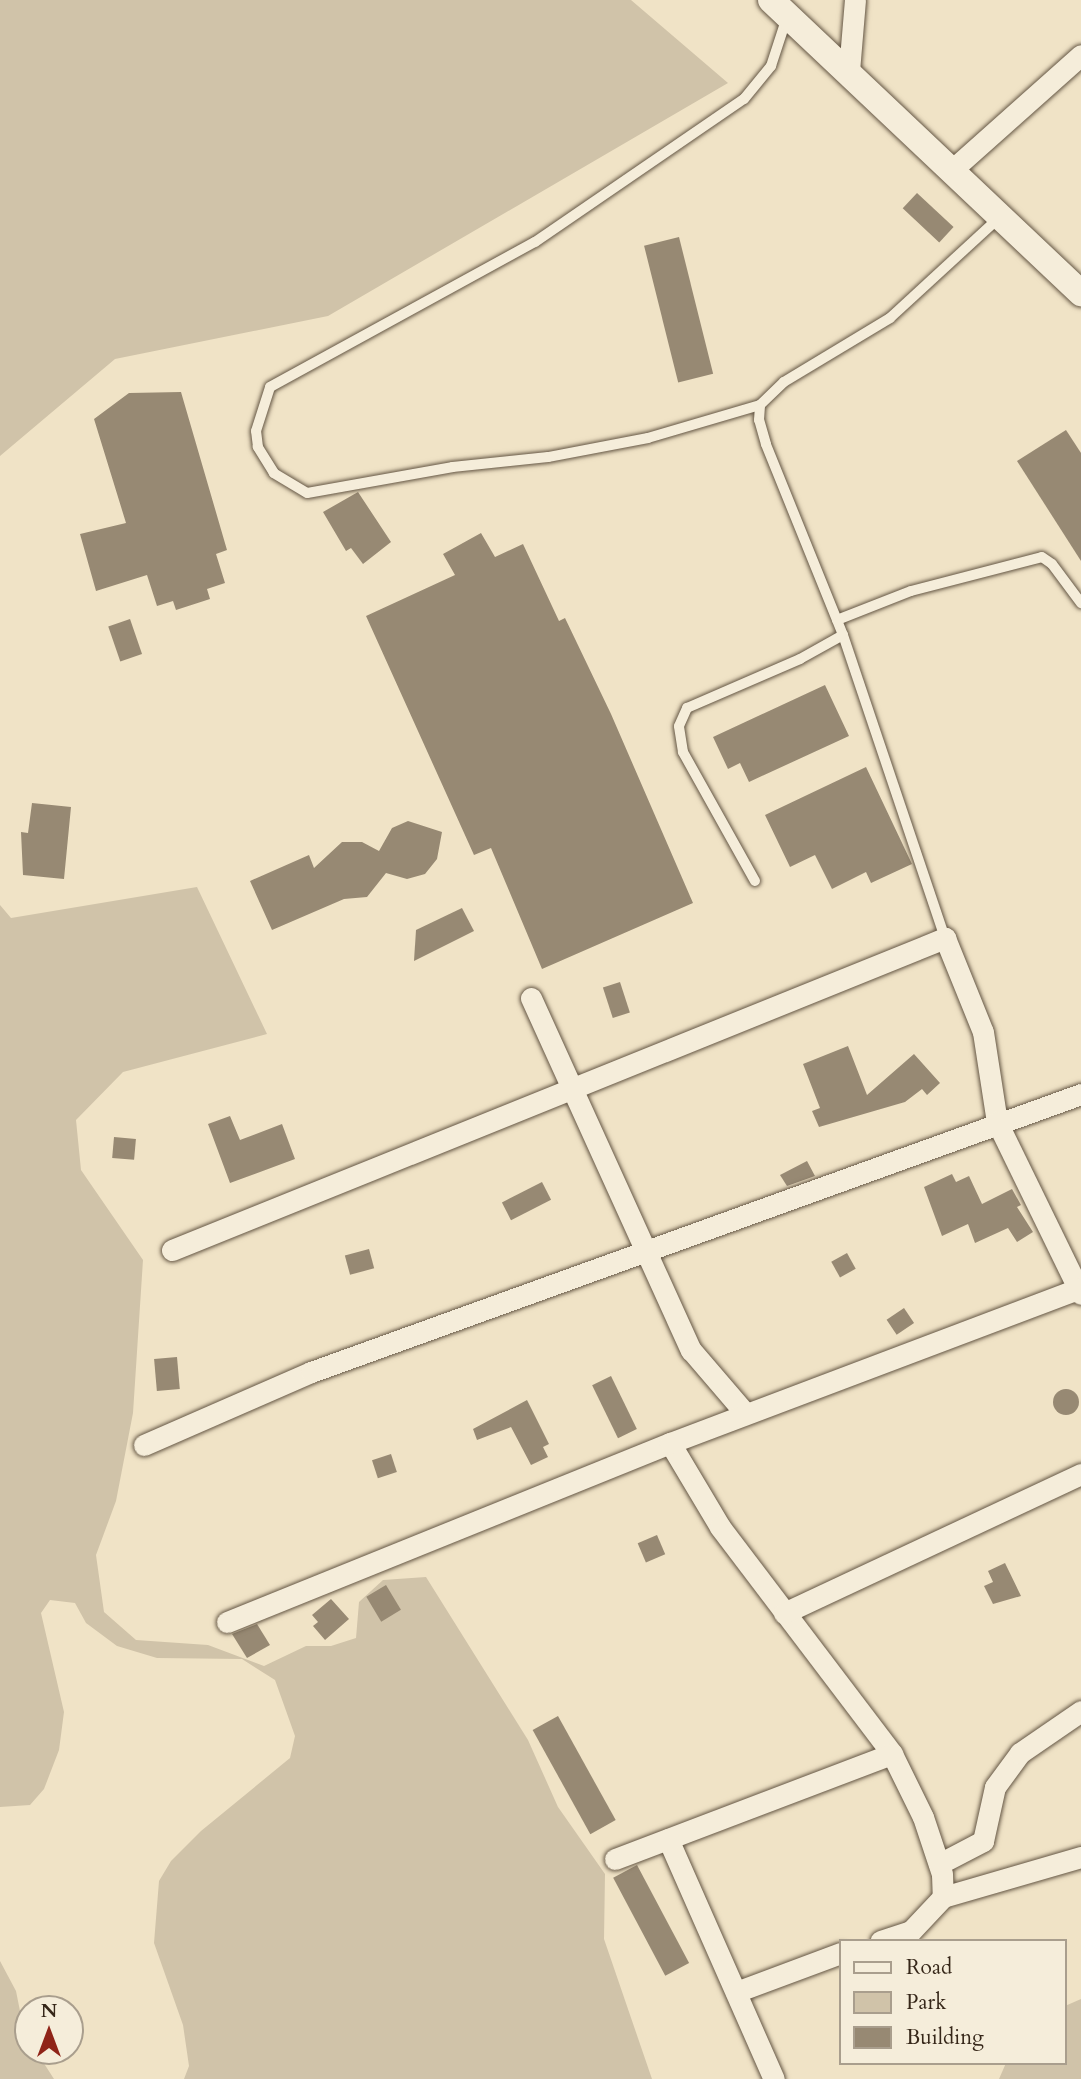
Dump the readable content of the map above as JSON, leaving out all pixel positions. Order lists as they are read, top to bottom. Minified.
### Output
{"legend":["Road","Park","Building"],"north":"top"}
